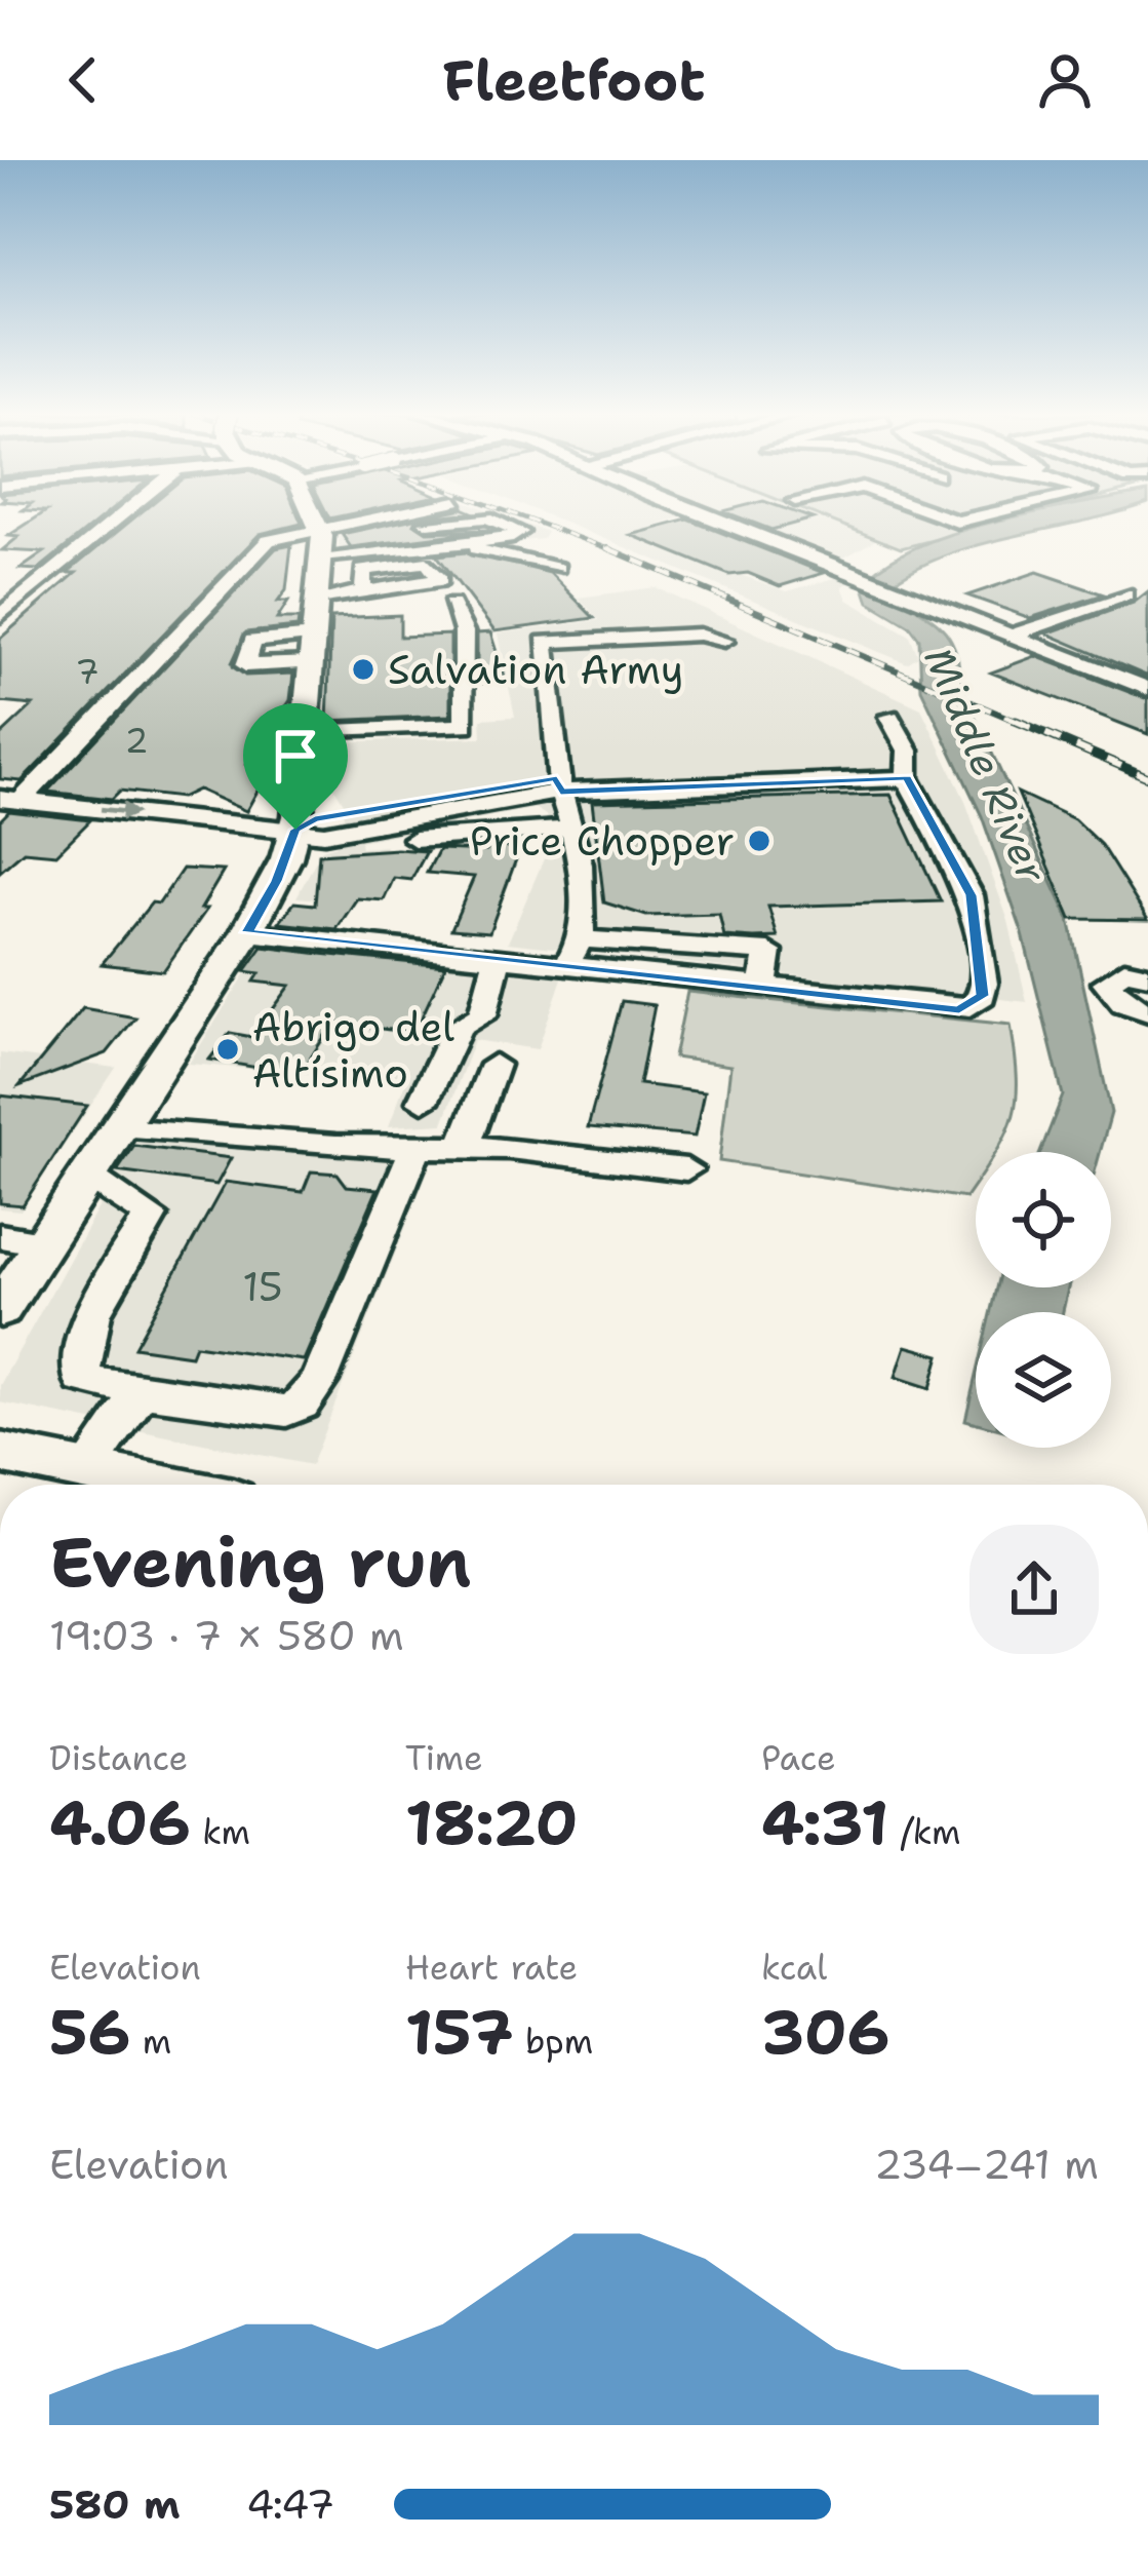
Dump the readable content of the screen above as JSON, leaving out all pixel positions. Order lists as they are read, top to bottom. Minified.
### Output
{"water":["Middle River"],"places":["Salvation Army","Price Chopper","Abrigo del Altísimo"],"house_numbers":["7","2","15"],"page":{"header":"Fleetfoot","heading":["Evening run","19:03 · 7 × 580 m"],"stats":[["Distance","4.06 km"],["Time","18:20"],["Pace","4:31 /km"],["Elevation","56 m"],["Heart rate","157 bpm"],["kcal","306"]],"chart":["Elevation","234–241 m"],"list":[{"name":"580 m","note":"4:47"}]}}
